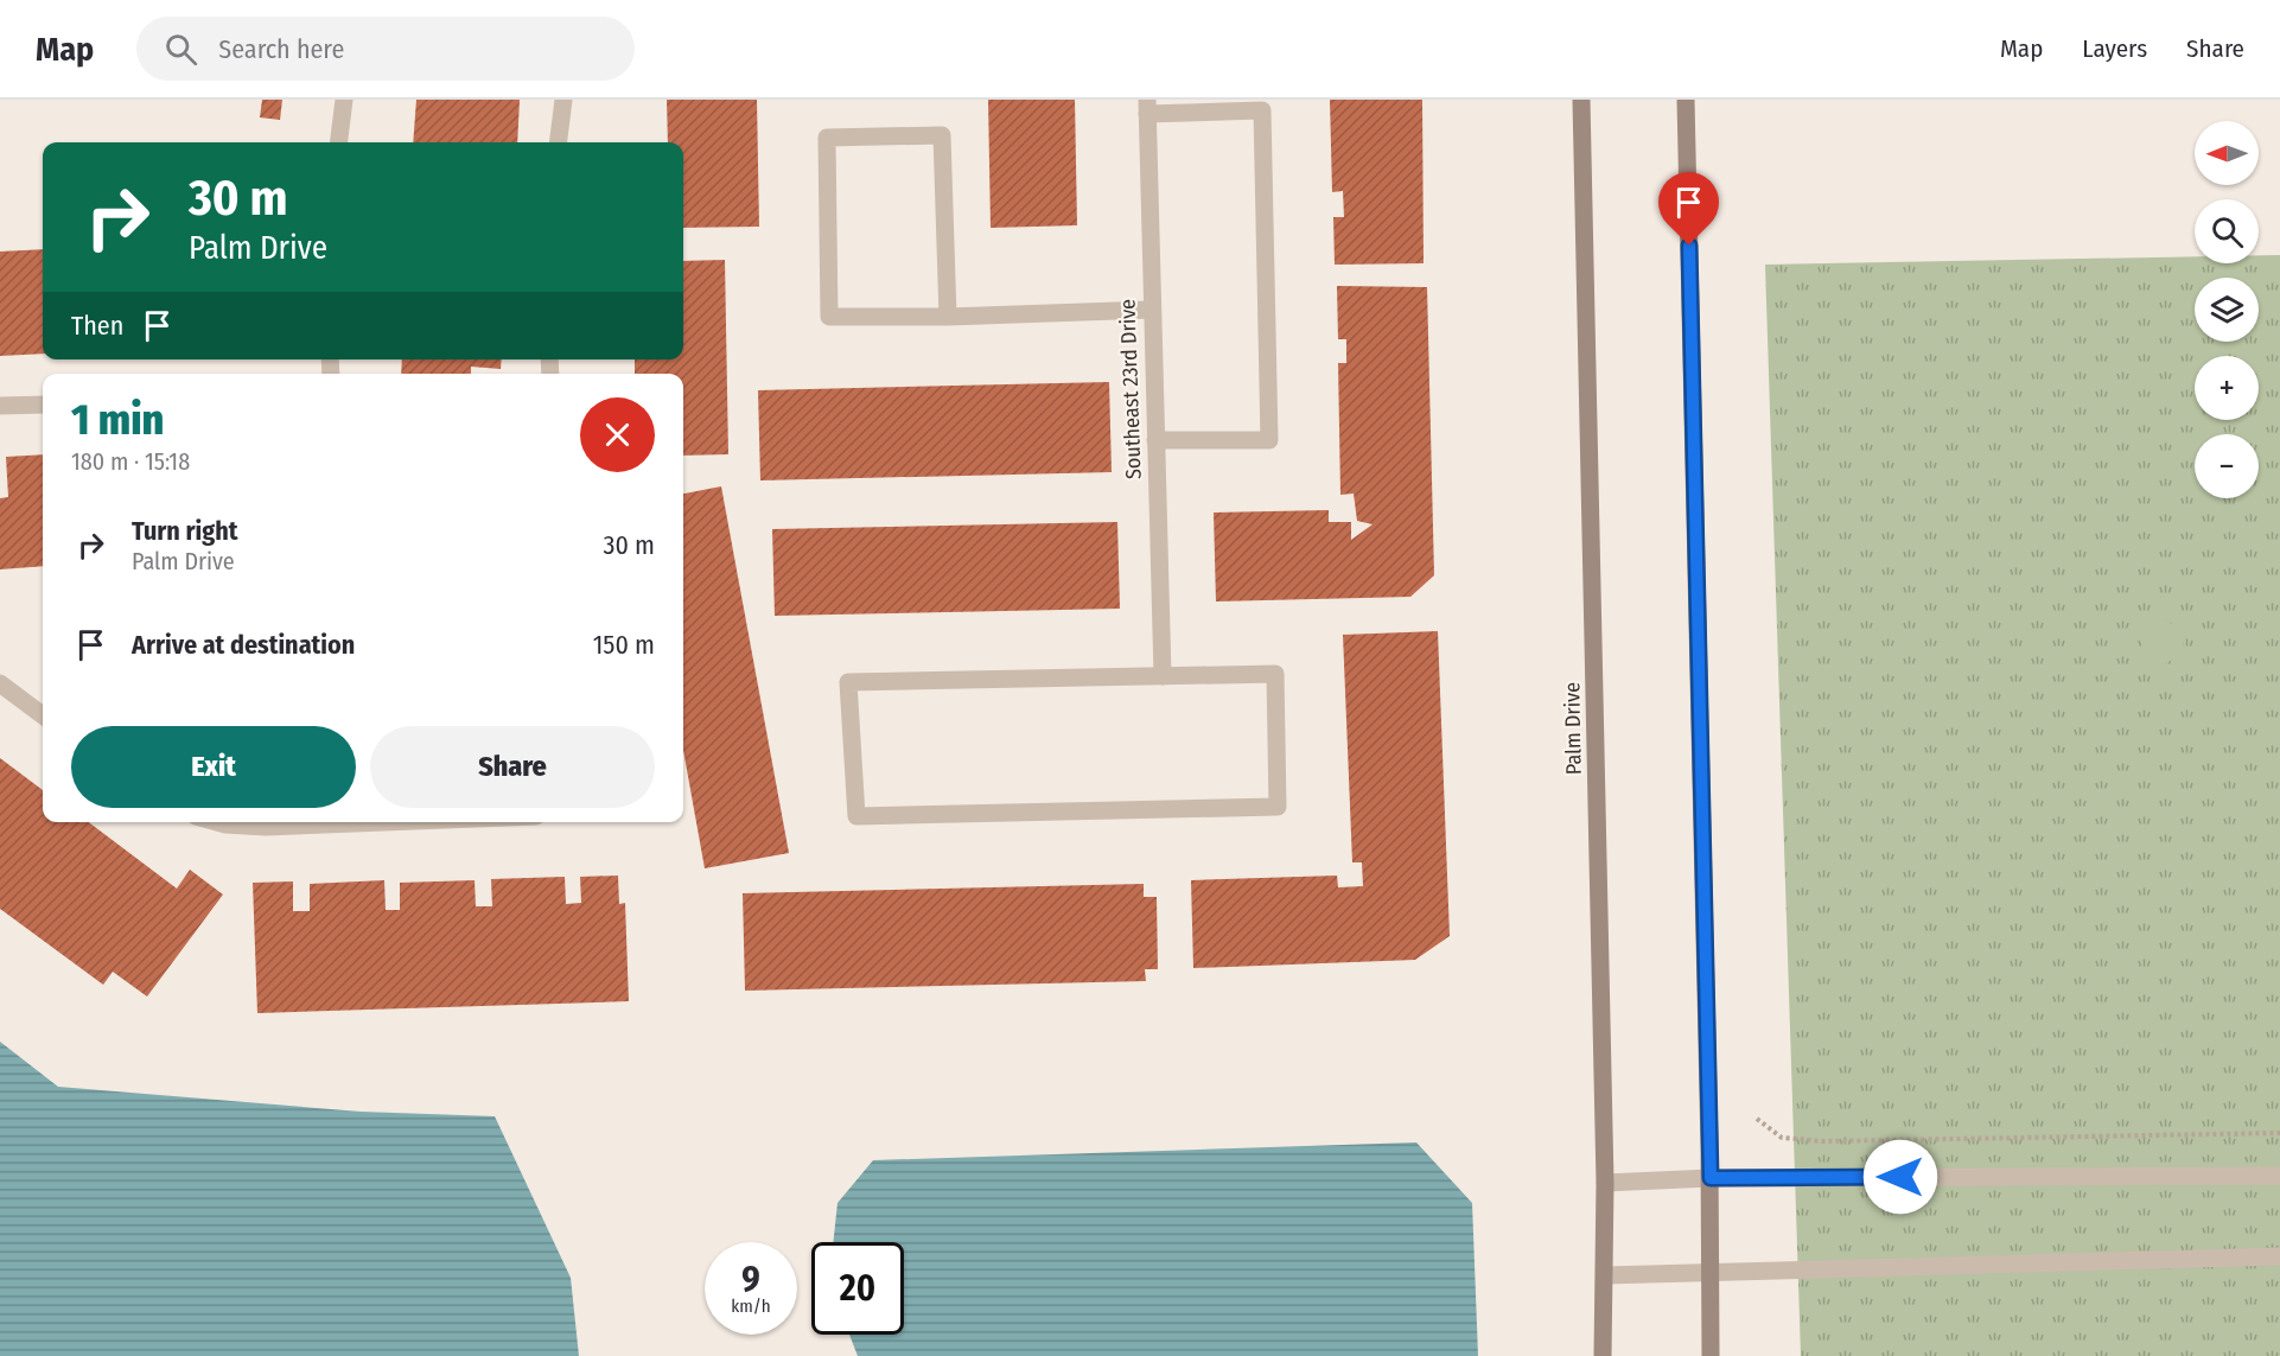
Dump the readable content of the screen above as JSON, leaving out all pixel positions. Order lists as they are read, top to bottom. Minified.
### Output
{"streets":{"main road":["Palm Drive"],"street":["Southeast 23rd Drive"]},"north":"left","page":{"header":"Map","search":"Search here","nav":["Map","Layers","Share"],"map_buttons":["+","−"],"turn":["30 m","Palm Drive"],"then":"Then","heading":["1 min","180 m · 15:18"],"list":[{"name":"Turn right","note":"Palm Drive","value":"30 m"},{"name":"Arrive at destination","value":"150 m"}],"buttons":["Exit","Share"],"speed":"9 km/h","limit":"20"}}
